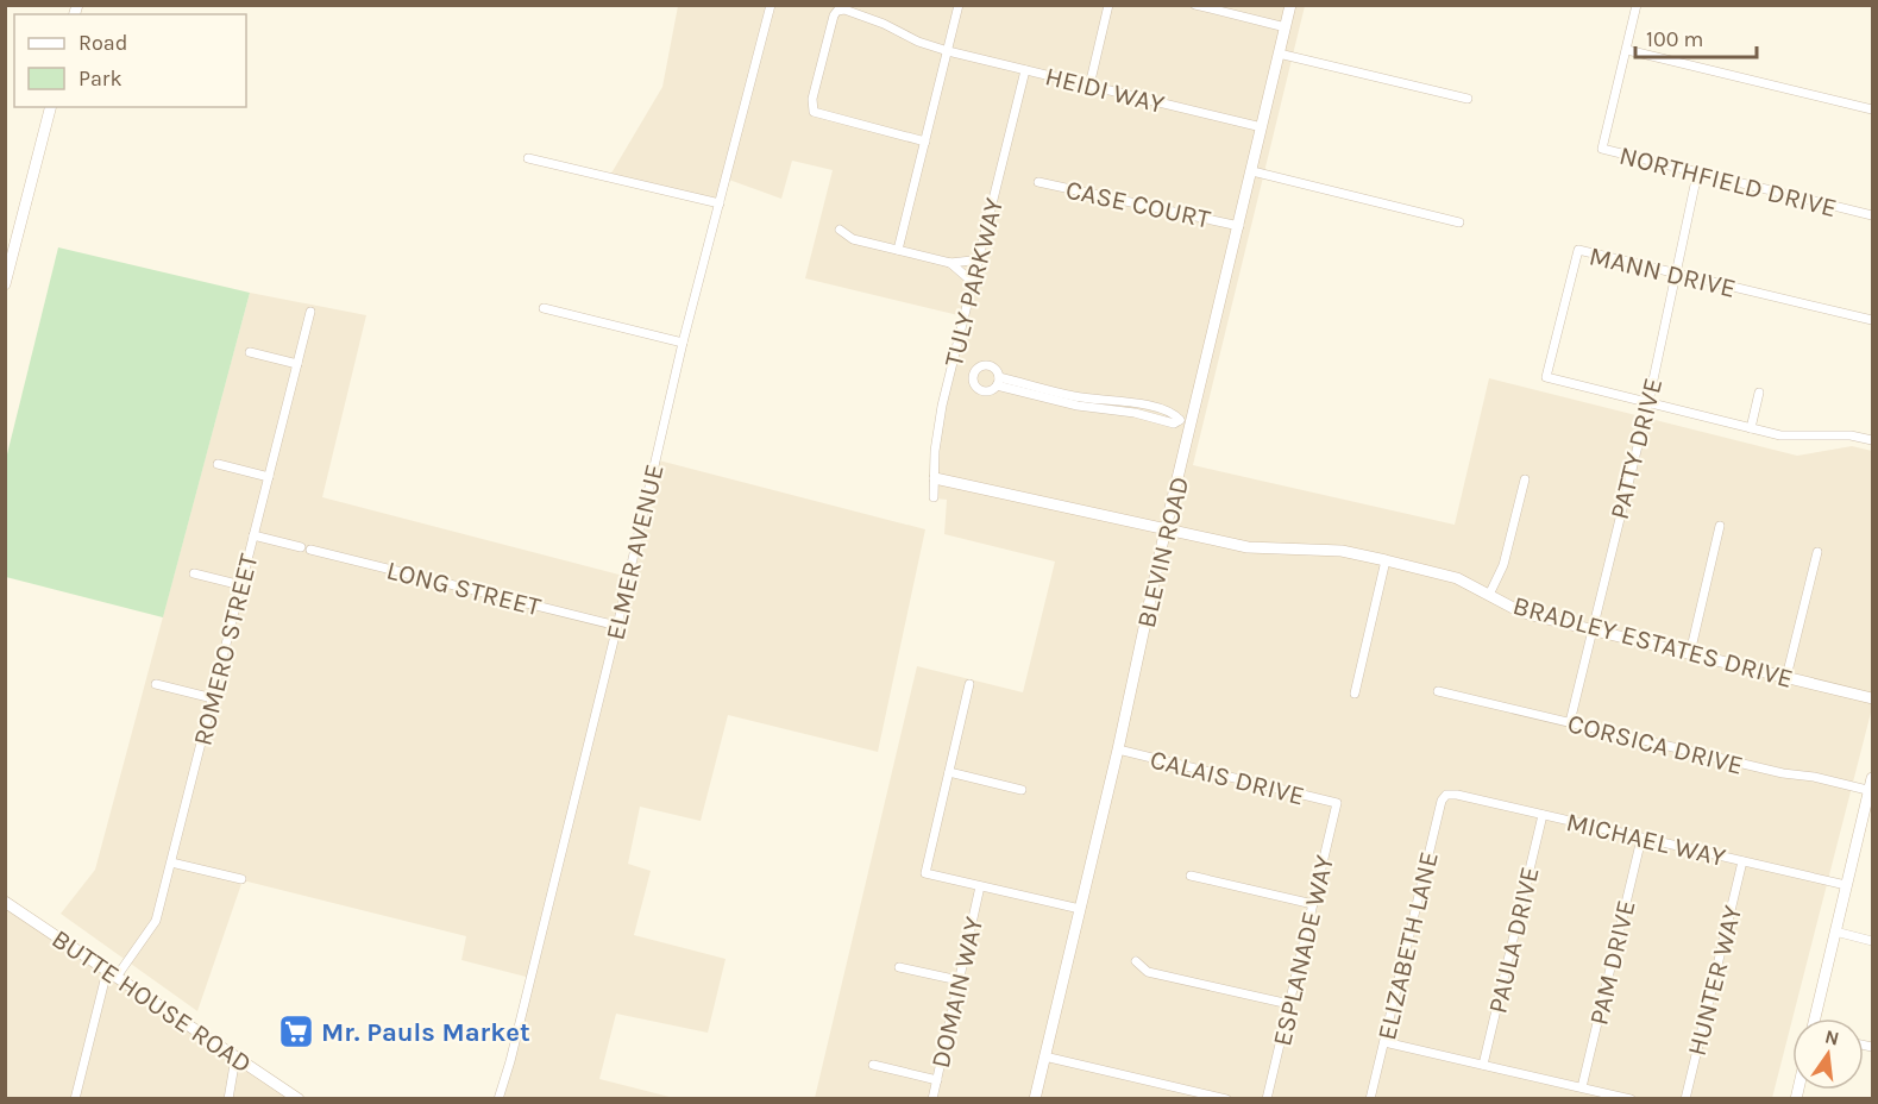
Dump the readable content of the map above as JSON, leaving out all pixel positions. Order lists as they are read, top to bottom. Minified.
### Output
{"streets":{"street":["HEIDI WAY","NORTHFIELD DRIVE","CASE COURT","MANN DRIVE","TULY PARKWAY","PATTY DRIVE","ELMER AVENUE","BLEVIN ROAD","LONG STREET","BRADLEY ESTATES DRIVE","ROMERO STREET","CORSICA DRIVE","CALAIS DRIVE","MICHAEL WAY","PAULA DRIVE","ELIZABETH LANE","ESPLANADE WAY","PAM DRIVE","HUNTER WAY","DOMAIN WAY","BUTTE HOUSE ROAD"]},"crossings":[["HEIDI WAY","TULY PARKWAY"],["HEIDI WAY","BLEVIN ROAD"],["NORTHFIELD DRIVE","PATTY DRIVE"],["CASE COURT","BLEVIN ROAD"],["MANN DRIVE","PATTY DRIVE"],["TULY PARKWAY","BRADLEY ESTATES DRIVE"],["PATTY DRIVE","BRADLEY ESTATES DRIVE"],["PATTY DRIVE","CORSICA DRIVE"],["ELMER AVENUE","LONG STREET"],["BLEVIN ROAD","BRADLEY ESTATES DRIVE"],["BLEVIN ROAD","CALAIS DRIVE"],["ROMERO STREET","BUTTE HOUSE ROAD"],["CALAIS DRIVE","ESPLANADE WAY"],["MICHAEL WAY","PAULA DRIVE"],["MICHAEL WAY","ELIZABETH LANE"],["MICHAEL WAY","PAM DRIVE"],["MICHAEL WAY","HUNTER WAY"]],"places":{"supermarket":["Mr. Pauls Market"]},"legend":["Road","Park"],"scale_bar":"100 m","north":"top"}
